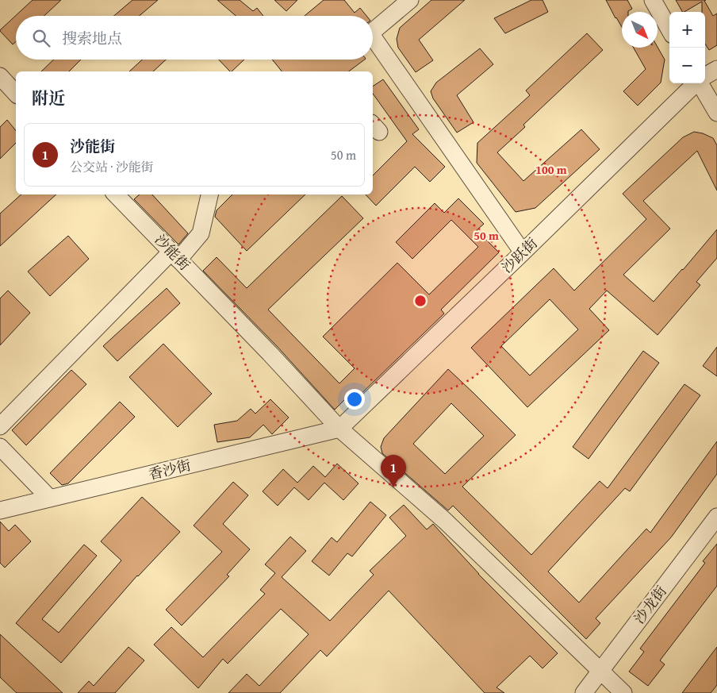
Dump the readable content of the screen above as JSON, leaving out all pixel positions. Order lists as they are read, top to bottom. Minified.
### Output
{"streets":{"street":["沙能街","沙跃街","香沙街","沙龙街"]},"crossings":[["沙能街","沙跃街"],["沙能街","香沙街"],["沙能街","沙龙街"],["沙跃街","香沙街"]],"north":"bottom right","page":{"map_buttons":["+","−"],"search":"搜索地点","heading":"附近","list":[{"mark":"1","name":"沙能街","note":"公交站 · 沙能街","value":"50 m"}],"pins":"1"},"rings":["100 m","50 m"]}
